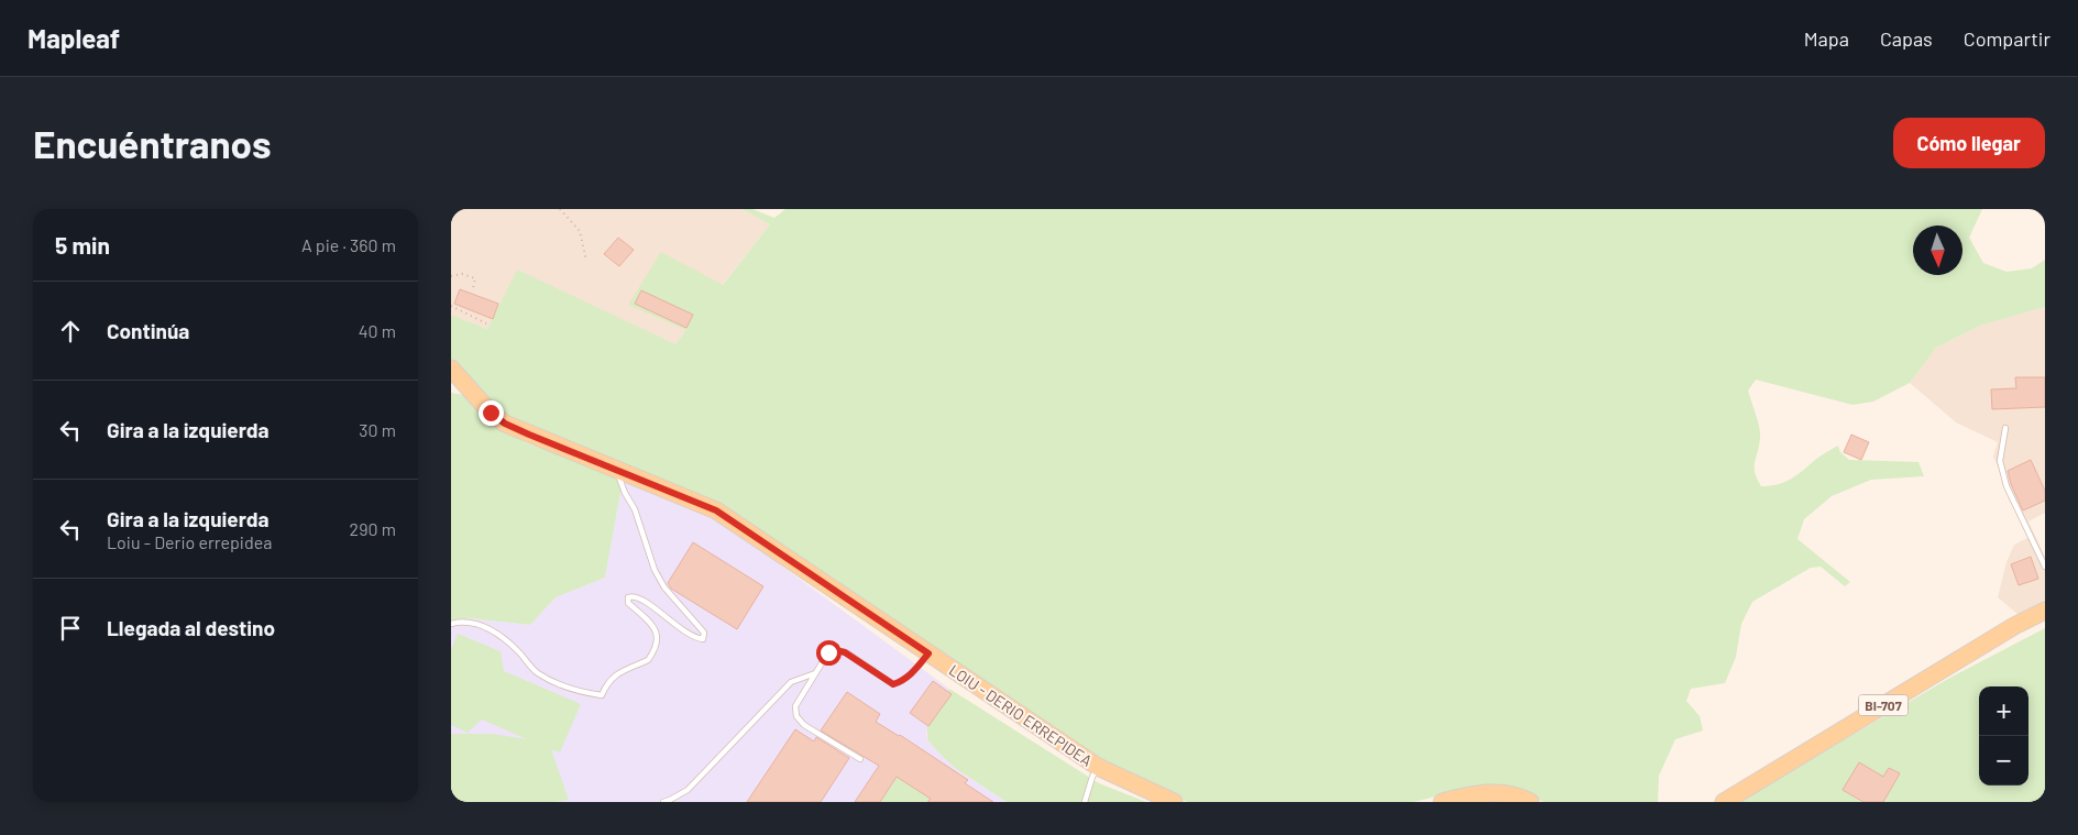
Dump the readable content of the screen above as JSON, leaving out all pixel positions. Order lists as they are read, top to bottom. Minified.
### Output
{"streets":{"main road":["BI-707","LOIU - DERIO ERREPIDEA"]},"north":"bottom","page":{"header":"Mapleaf","nav":["Mapa","Capas","Compartir"],"buttons":"Cómo llegar","title":"Encuéntranos","heading":["5 min","A pie · 360 m"],"list":[["Continúa","40 m"],["Gira a la izquierda","30 m"],["Gira a la izquierda","Loiu - Derio errepidea","290 m"],"Llegada al destino"],"map_buttons":["+","−"]}}
